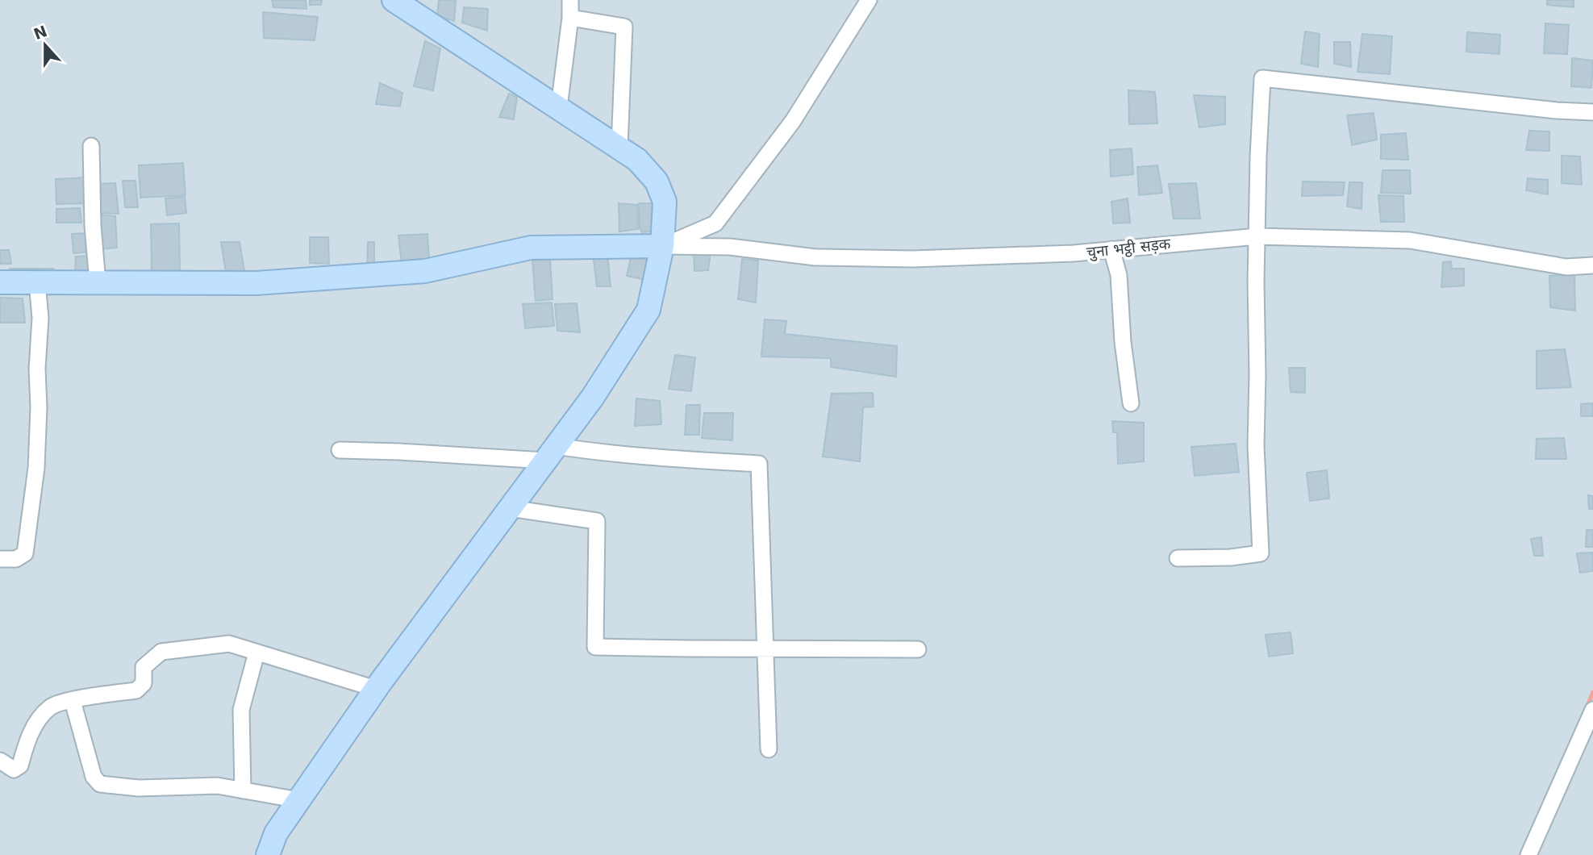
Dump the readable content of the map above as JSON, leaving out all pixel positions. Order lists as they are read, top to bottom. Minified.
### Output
{"streets":{"street":["चुना भट्ठी सड़क"]},"north":"top"}
